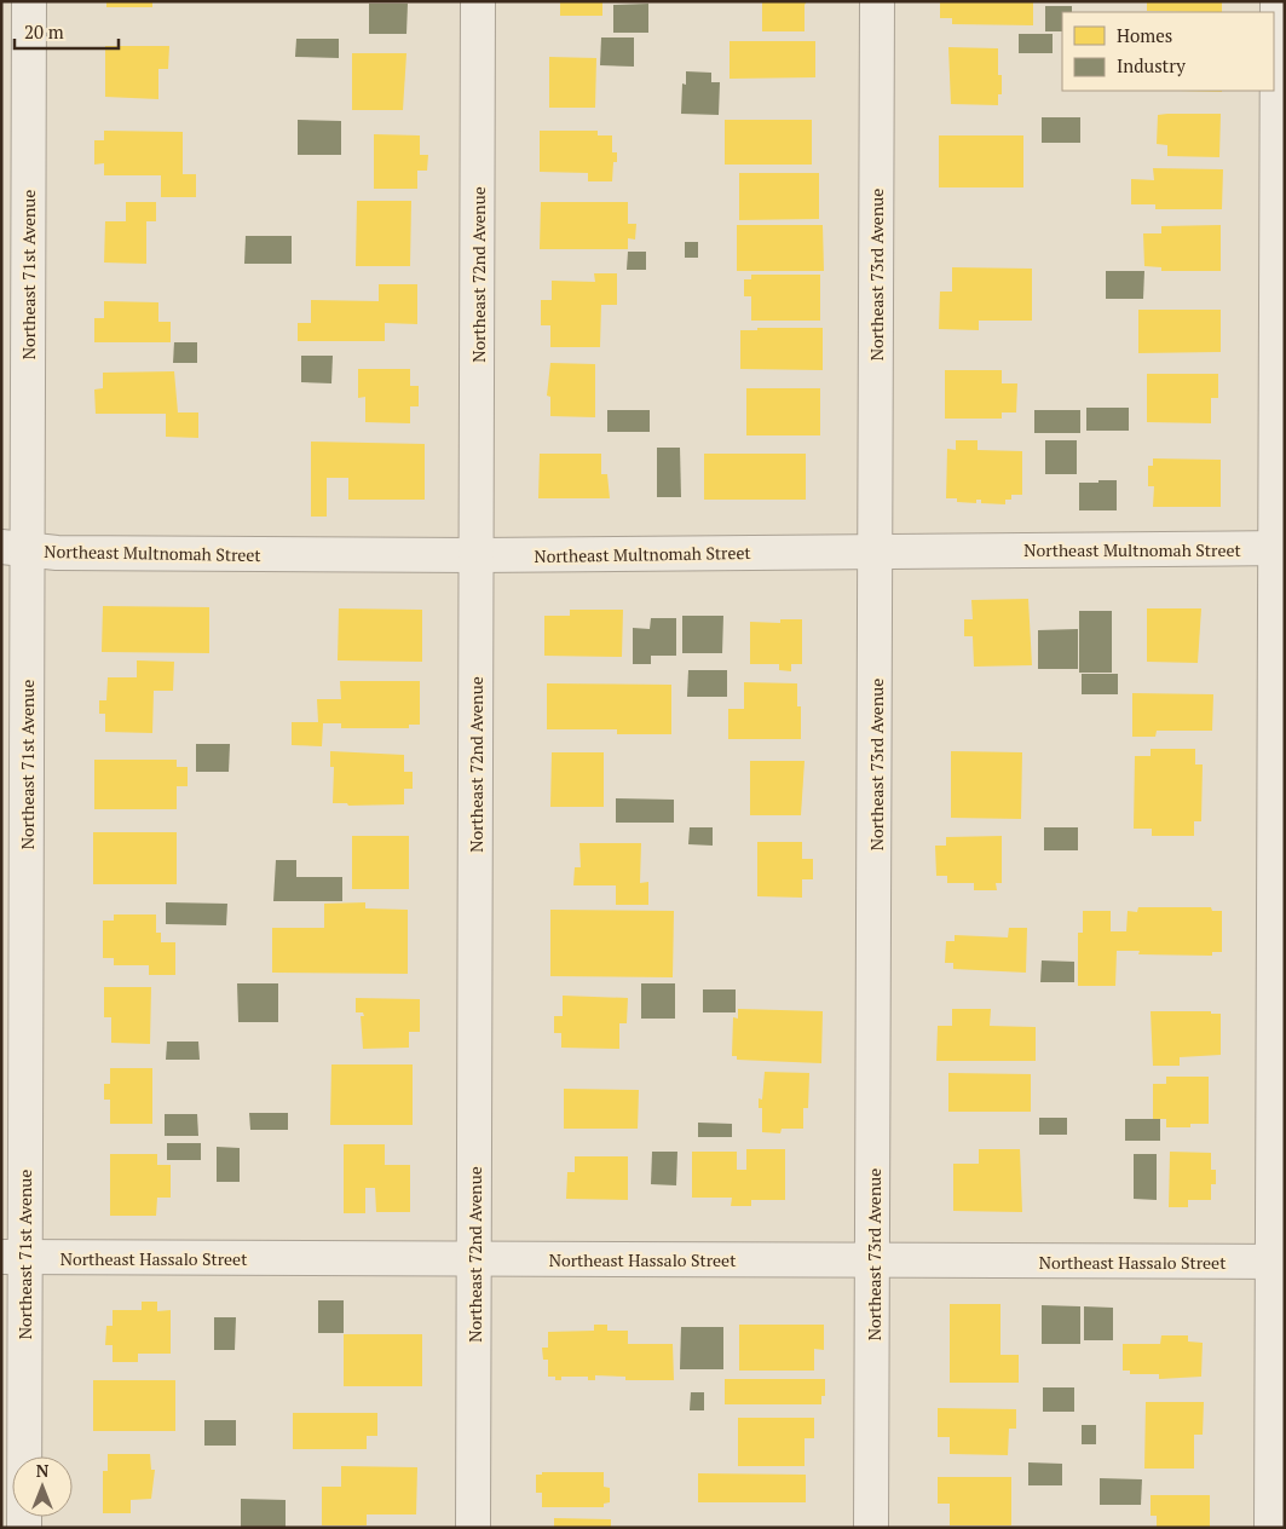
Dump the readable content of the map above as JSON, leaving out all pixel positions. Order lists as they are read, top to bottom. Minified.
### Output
{"streets":{"street":["Northeast 71st Avenue","Northeast 72nd Avenue","Northeast 73rd Avenue","Northeast Multnomah Street","Northeast Hassalo Street"]},"crossings":[["Northeast 71st Avenue","Northeast Multnomah Street"],["Northeast 71st Avenue","Northeast Hassalo Street"],["Northeast 72nd Avenue","Northeast Multnomah Street"],["Northeast 72nd Avenue","Northeast Hassalo Street"],["Northeast 73rd Avenue","Northeast Multnomah Street"],["Northeast 73rd Avenue","Northeast Hassalo Street"]],"legend":["Homes","Industry"],"scale_bar":"20 m","north":"top"}
